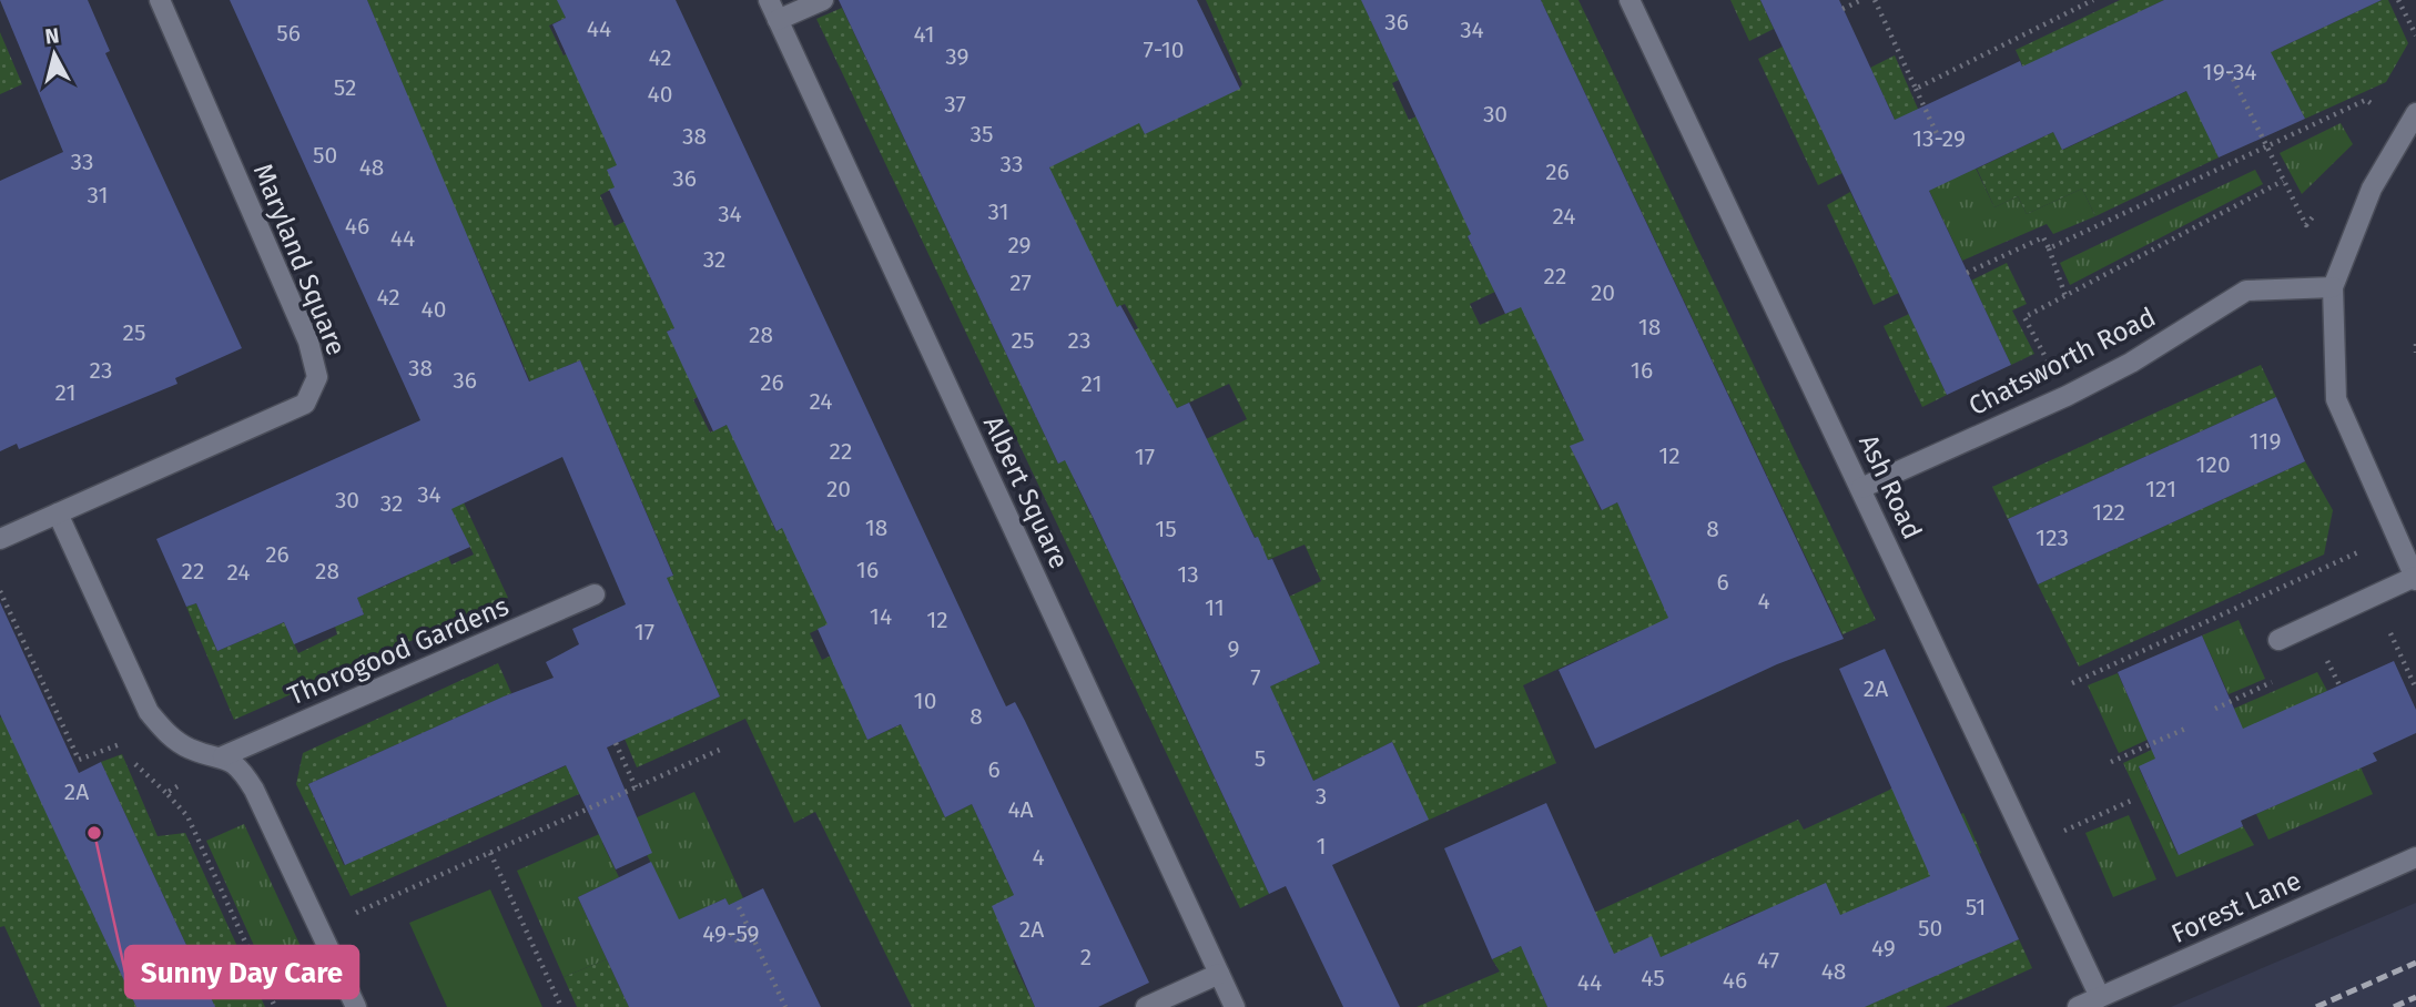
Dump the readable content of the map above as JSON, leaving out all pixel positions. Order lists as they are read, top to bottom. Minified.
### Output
{"streets":{"street":["Maryland Square","Chatsworth Road","Ash Road","Albert Square","Thorogood Gardens","Forest Lane"]},"crossings":[["Chatsworth Road","Ash Road"],["Ash Road","Forest Lane"]],"places":["Sunny Day Care"],"house_numbers":["36","44","34","56","41","7-10","39","42","19-34","52","40","37","30","35","38","13-29","50","33","33","48","26","36","31","31","34","24","46","44","29","32","22","27","20","42","40","18","25","28","25","23","38","23","16","36","26","21","21","24","119","22","12","17","120","20","121","34","30","32","122","18","15","8","123","26","16","22","28","24","13","6","4","11","14","12","17","9","7","2A","10","8","5","6","2A","3","4A","1","4","51","50","2A","49-59","49","2","47","48","45","46","44"],"north":"top"}
